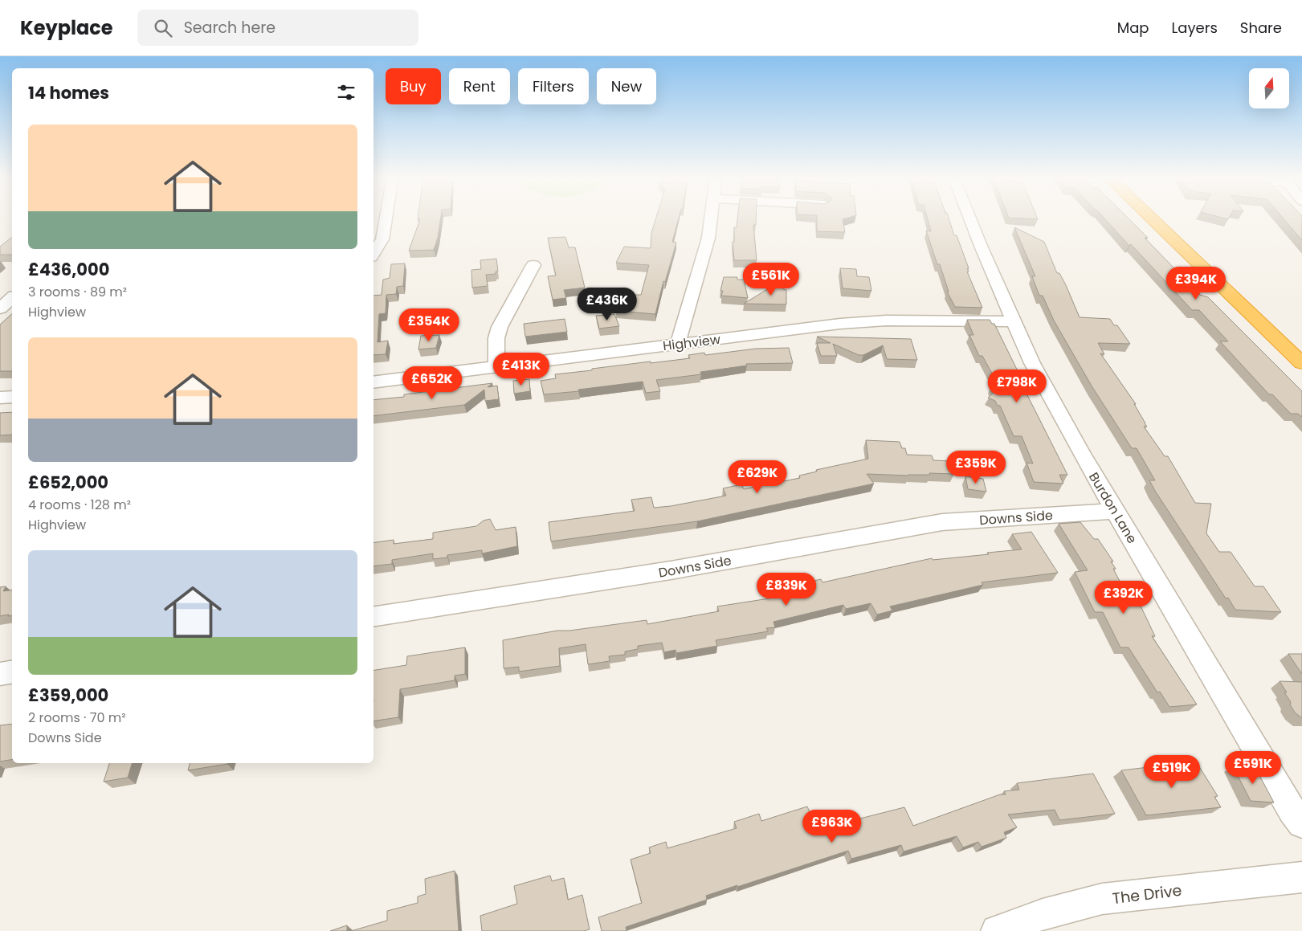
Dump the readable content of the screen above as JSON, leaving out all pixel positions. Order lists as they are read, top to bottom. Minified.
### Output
{"streets":{"street":["Highview","Burdon Lane","Downs Side","The Drive"]},"crossings":[["Highview","Burdon Lane"],["Burdon Lane","Downs Side"]],"north":"top","page":{"header":"Keyplace","search":"Search here","nav":["Map","Layers","Share"],"chip":["Buy","Rent","Filters","New"],"heading":"14 homes","list":[{"name":"£436,000","note":"3 rooms · 89 m² · Highview"},{"name":"£652,000","note":"4 rooms · 128 m² · Highview"},{"name":"£359,000","note":"2 rooms · 70 m² · Downs Side"}],"price":["£561K","£394K","£436K","£354K","£413K","£652K","£798K","£359K","£629K","£839K","£392K","£591K","£519K","£963K"]}}
